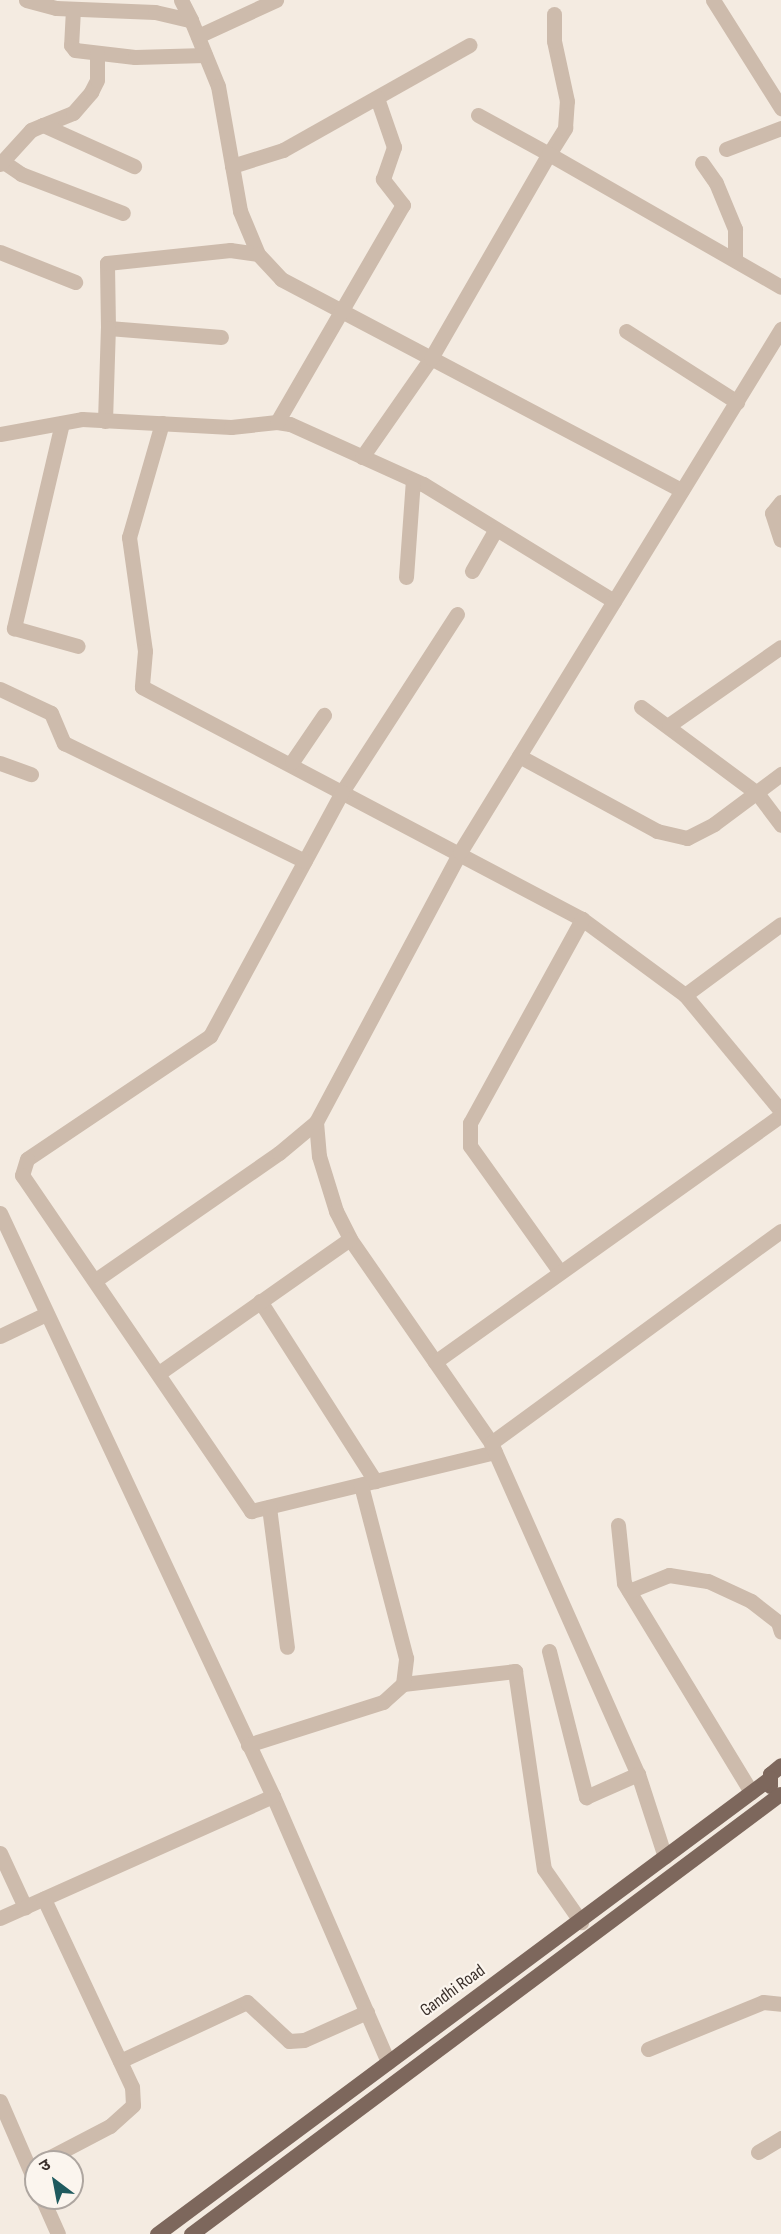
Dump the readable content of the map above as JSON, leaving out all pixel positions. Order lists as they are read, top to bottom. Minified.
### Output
{"streets":{"main road":["Gandhi Road"]},"north":"top left"}
